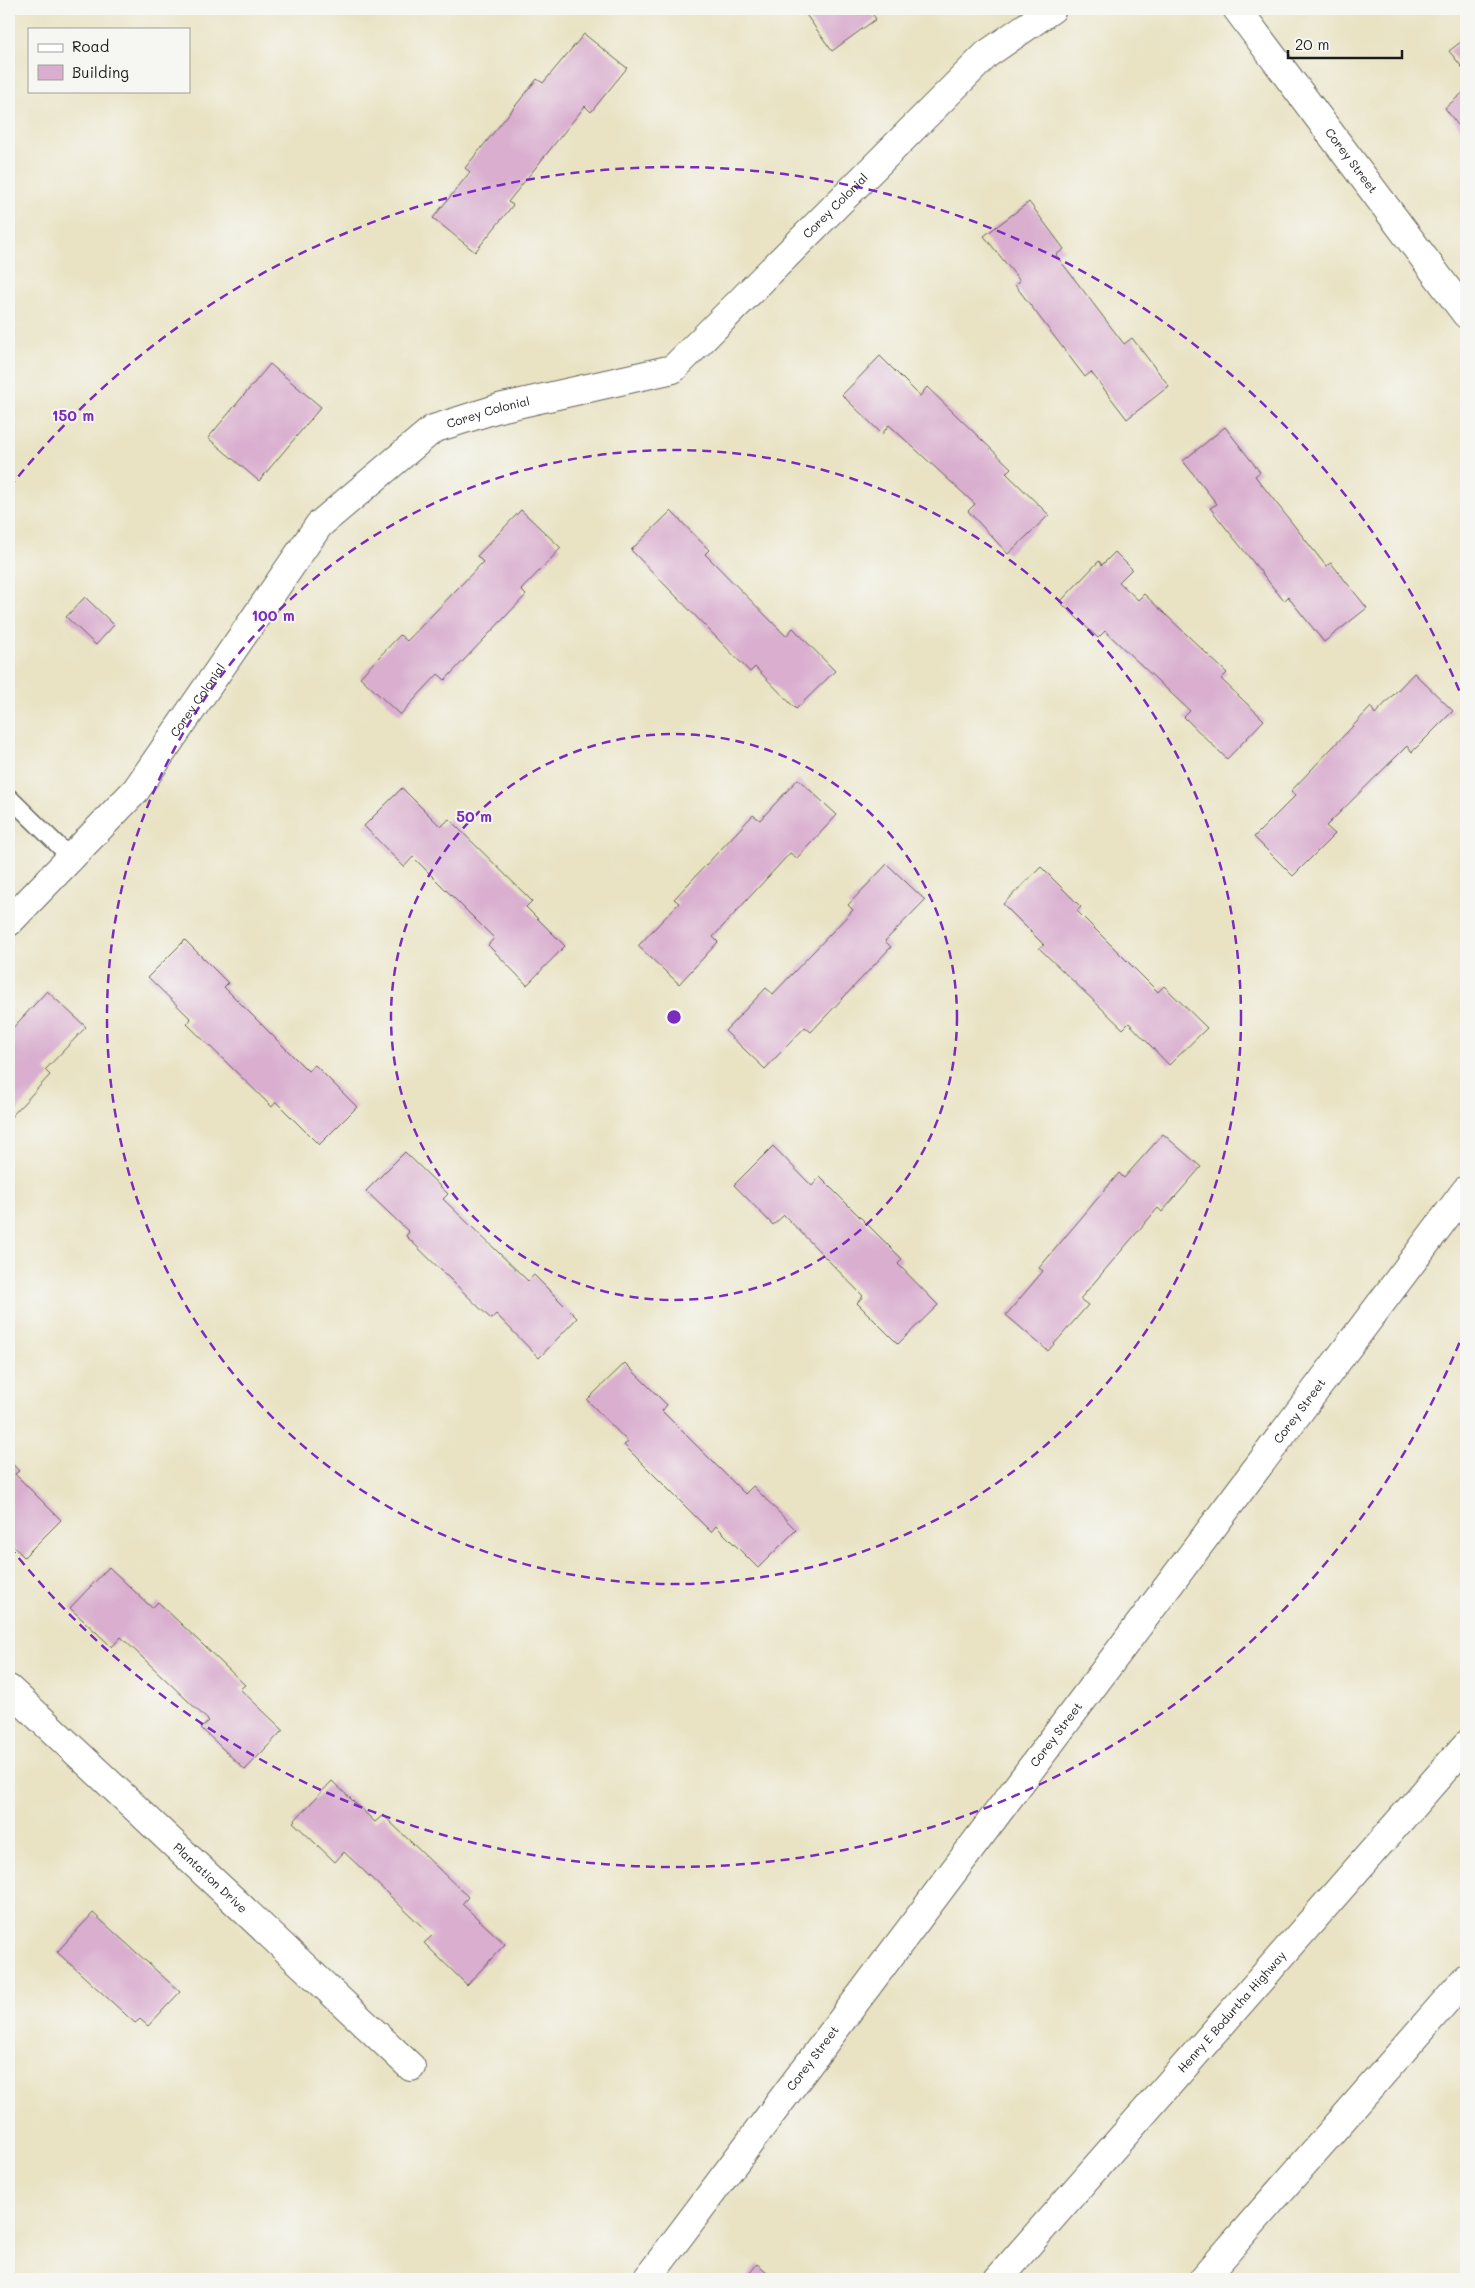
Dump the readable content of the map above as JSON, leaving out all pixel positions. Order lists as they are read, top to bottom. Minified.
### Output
{"streets":{"main road":["Corey Street","Corey Colonial","Plantation Drive","Henry E Bodurtha Highway"]},"legend":["Road","Building"],"scale_bar":"20 m","rings":["150 m","100 m","50 m"]}
